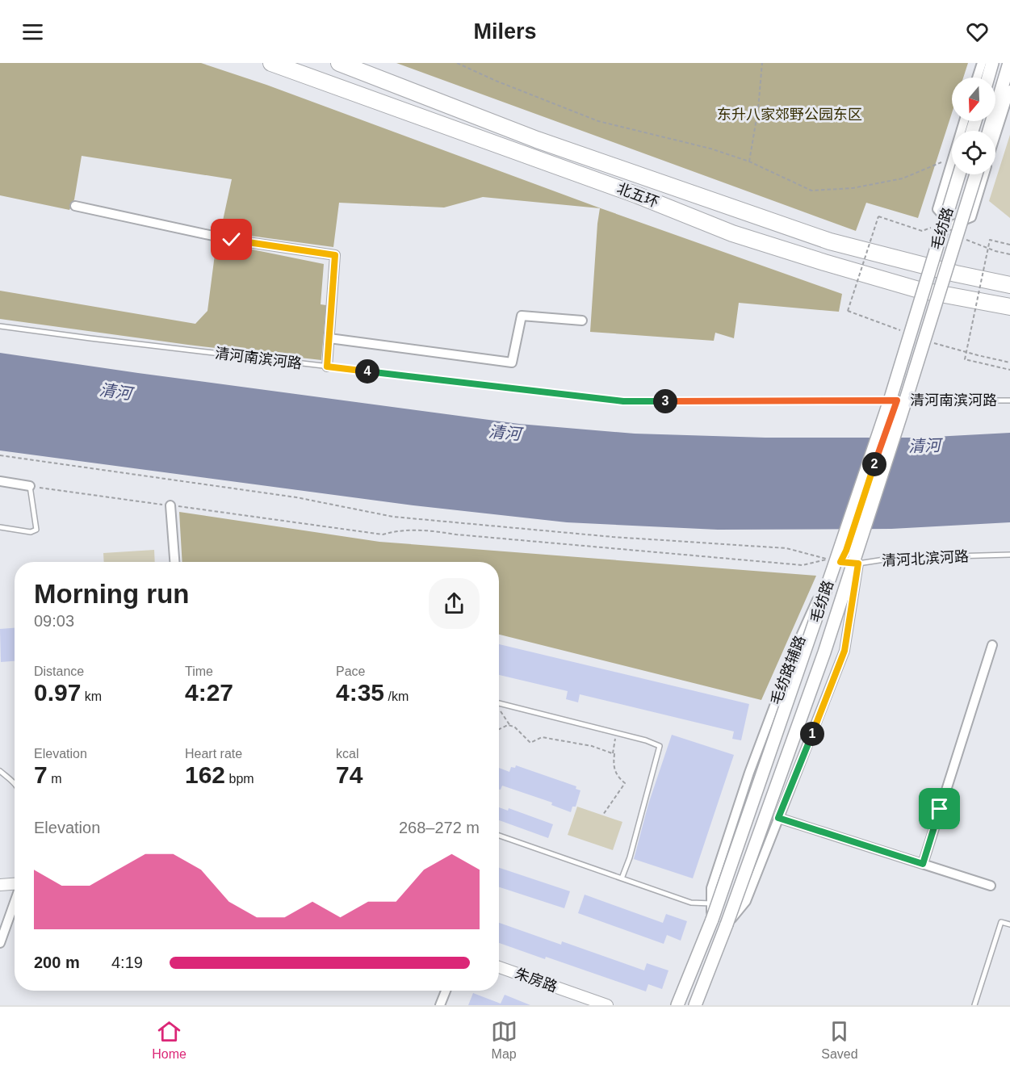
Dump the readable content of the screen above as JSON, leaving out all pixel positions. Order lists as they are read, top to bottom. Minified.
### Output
{"streets":{"highway":["北五环"],"main road":["毛纺路"],"street":["毛纺路辅路","朱房路"],"lane":["清河南滨河路","清河北滨河路"]},"crossings":[["毛纺路","毛纺路辅路"],["清河南滨河路","毛纺路辅路"],["清河北滨河路","毛纺路辅路"]],"water":["清河"],"parks":["东升八家郊野公园东区"],"north":"bottom","page":{"header":"Milers","pins":["4","3","2","1"],"heading":["Morning run","09:03"],"stats":[["Distance","0.97 km"],["Time","4:27"],["Pace","4:35 /km"],["Elevation","7 m"],["Heart rate","162 bpm"],["kcal","74"]],"chart":["Elevation","268–272 m"],"list":[{"name":"200 m","note":"4:19"}],"tabs":["Home","Map","Saved"]}}
